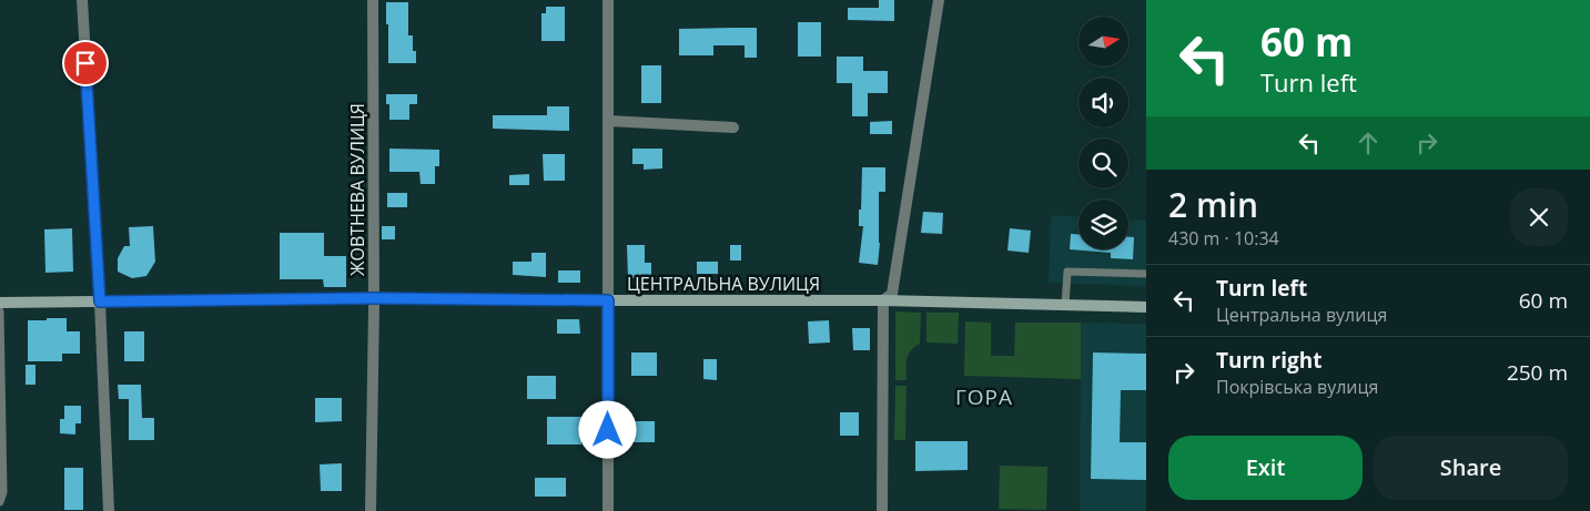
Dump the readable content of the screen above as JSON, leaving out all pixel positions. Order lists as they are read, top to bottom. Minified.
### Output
{"streets":{"main road":["ЦЕНТРАЛЬНА ВУЛИЦЯ"],"street":["ЖОВТНЕВА ВУЛИЦЯ"]},"crossings":[["ЖОВТНЕВА ВУЛИЦЯ","ЦЕНТРАЛЬНА ВУЛИЦЯ"]],"districts":["ГОРА"],"north":"right","page":{"turn":["60 m","Turn left"],"heading":["2 min","430 m · 10:34"],"list":[{"name":"Turn left","note":"Центральна вулиця","value":"60 m"},{"name":"Turn right","note":"Покрівська вулиця","value":"250 m"}],"buttons":["Exit","Share"]}}
